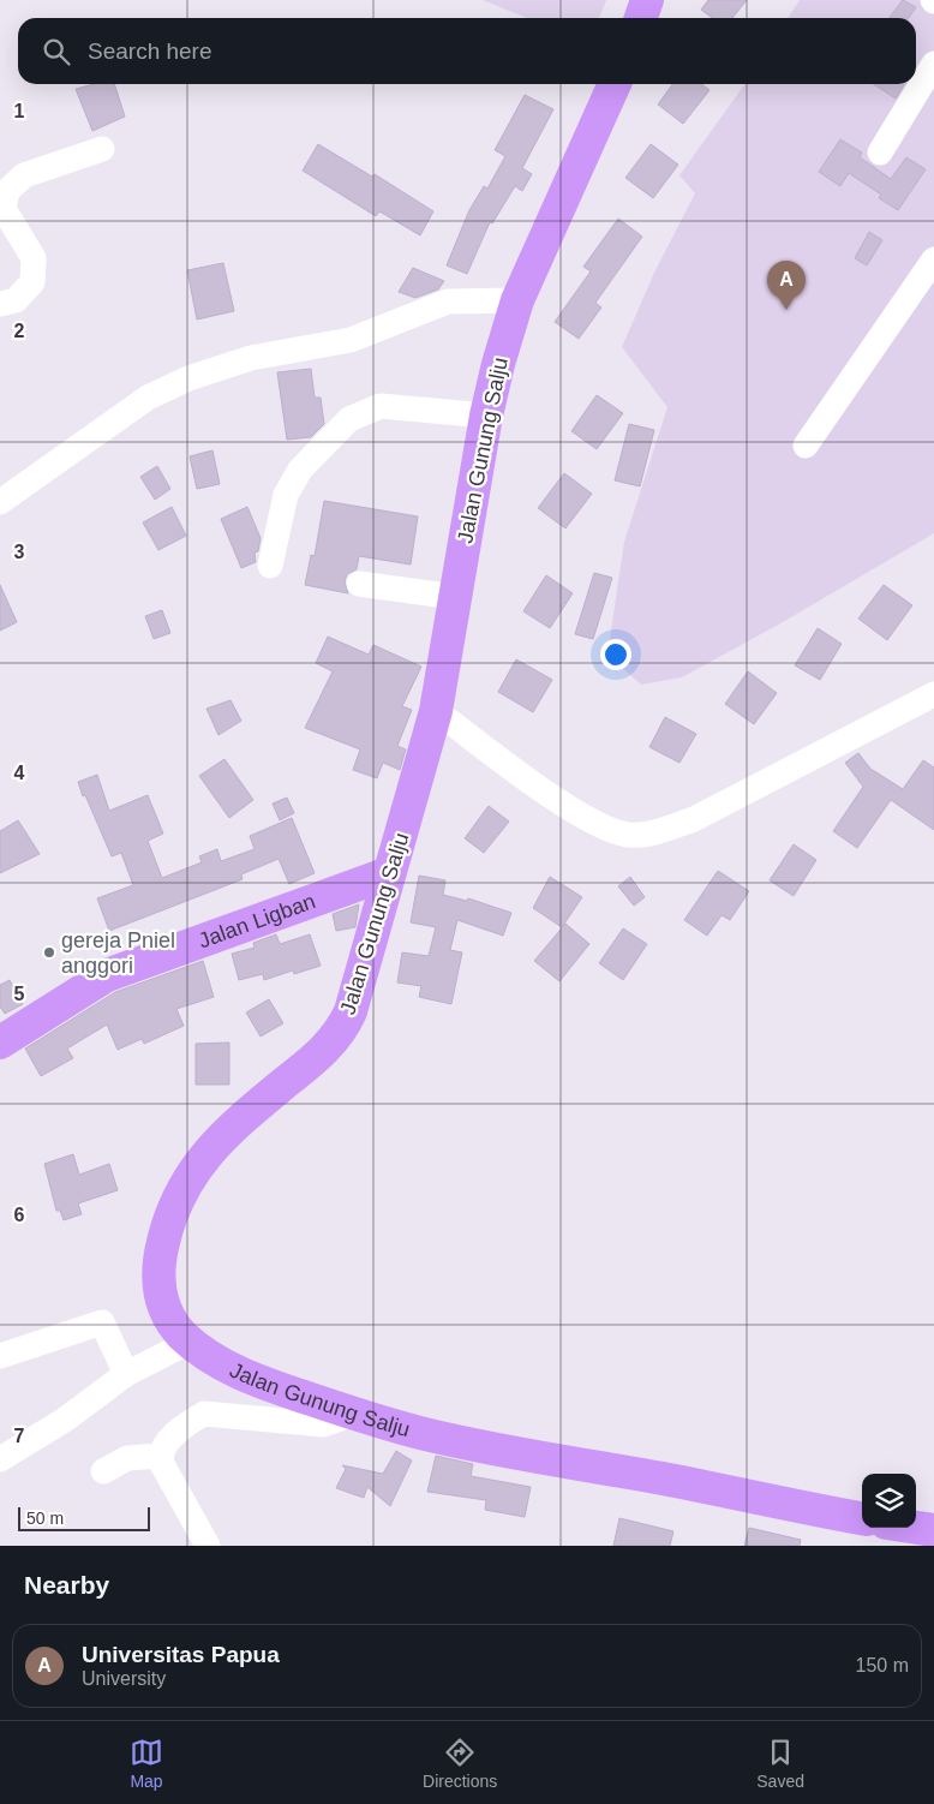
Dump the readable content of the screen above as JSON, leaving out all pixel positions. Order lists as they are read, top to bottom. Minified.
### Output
{"streets":{"main road":["Jalan Gunung Salju","Jalan Ligban"]},"crossings":[["Jalan Gunung Salju","Jalan Ligban"]],"places":["gereja Pniel anggori"],"scale_bar":"50 m","page":{"search":"Search here","pins":"A","scale":"50 m","heading":"Nearby","list":[{"mark":"A","name":"Universitas Papua","note":"University","value":"150 m"}],"nav":["Map","Directions","Saved"]},"grid":{"rows":["1","2","3","4","5","6","7"]}}
